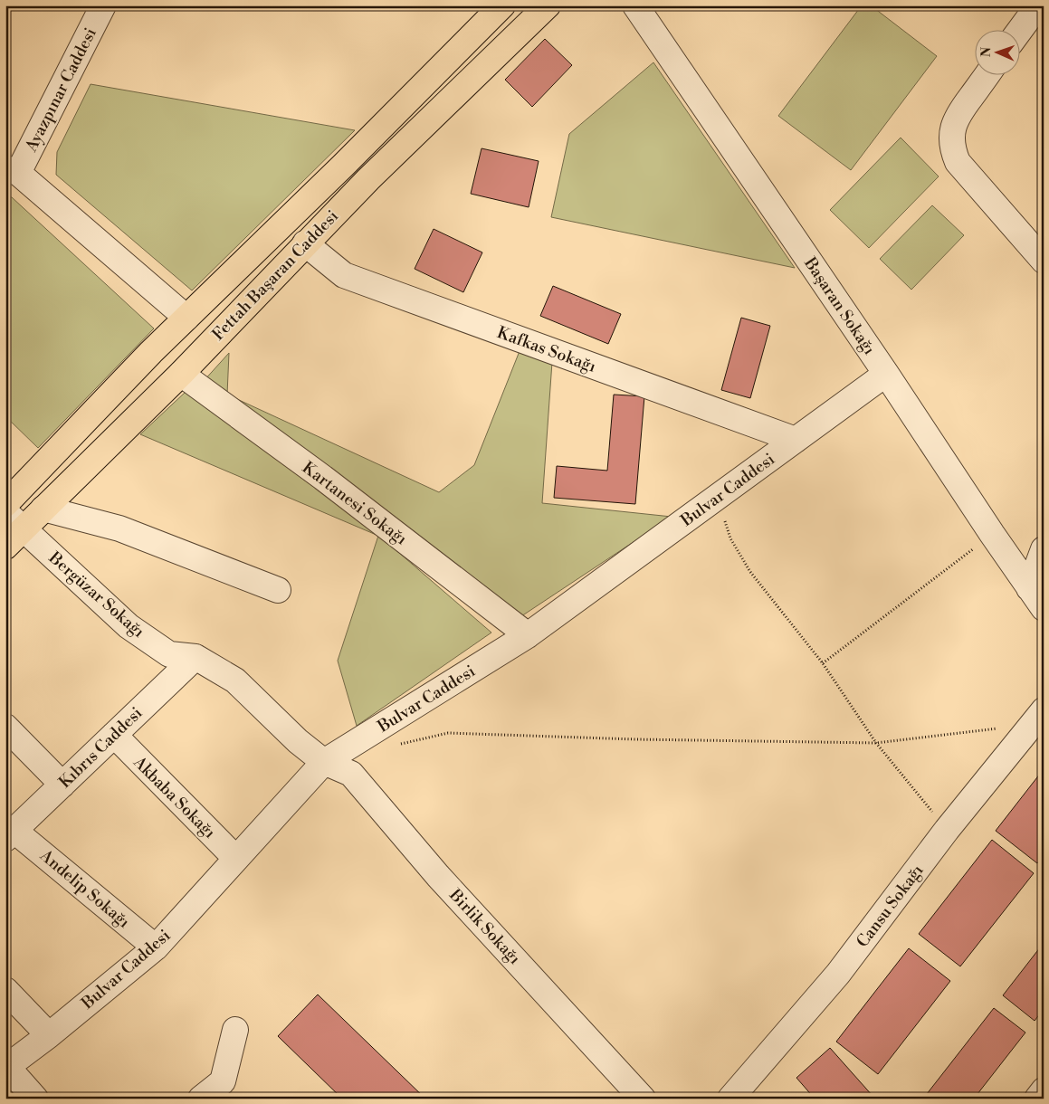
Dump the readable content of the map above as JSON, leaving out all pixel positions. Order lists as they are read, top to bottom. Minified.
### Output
{"streets":{"main road":["Fettah Başaran Caddesi"],"street":["Ayazpınar Caddesi","Başaran Sokağı","Kafkas Sokağı","Bulvar Caddesi","Kartanesi Sokağı","Bergüzar Sokağı","Kıbrıs Caddesi","Akbaba Sokağı","Andelip Sokağı","Cansu Sokağı","Birlik Sokağı"]},"crossings":[["Fettah Başaran Caddesi","Kafkas Sokağı"],["Fettah Başaran Caddesi","Kartanesi Sokağı"],["Fettah Başaran Caddesi","Bergüzar Sokağı"],["Başaran Sokağı","Bulvar Caddesi"],["Kafkas Sokağı","Bulvar Caddesi"],["Bulvar Caddesi","Kartanesi Sokağı"],["Bulvar Caddesi","Bergüzar Sokağı"],["Bulvar Caddesi","Akbaba Sokağı"],["Bulvar Caddesi","Andelip Sokağı"],["Bulvar Caddesi","Birlik Sokağı"],["Bergüzar Sokağı","Kıbrıs Caddesi"],["Bergüzar Sokağı","Birlik Sokağı"],["Kıbrıs Caddesi","Akbaba Sokağı"],["Kıbrıs Caddesi","Andelip Sokağı"]],"north":"left"}
